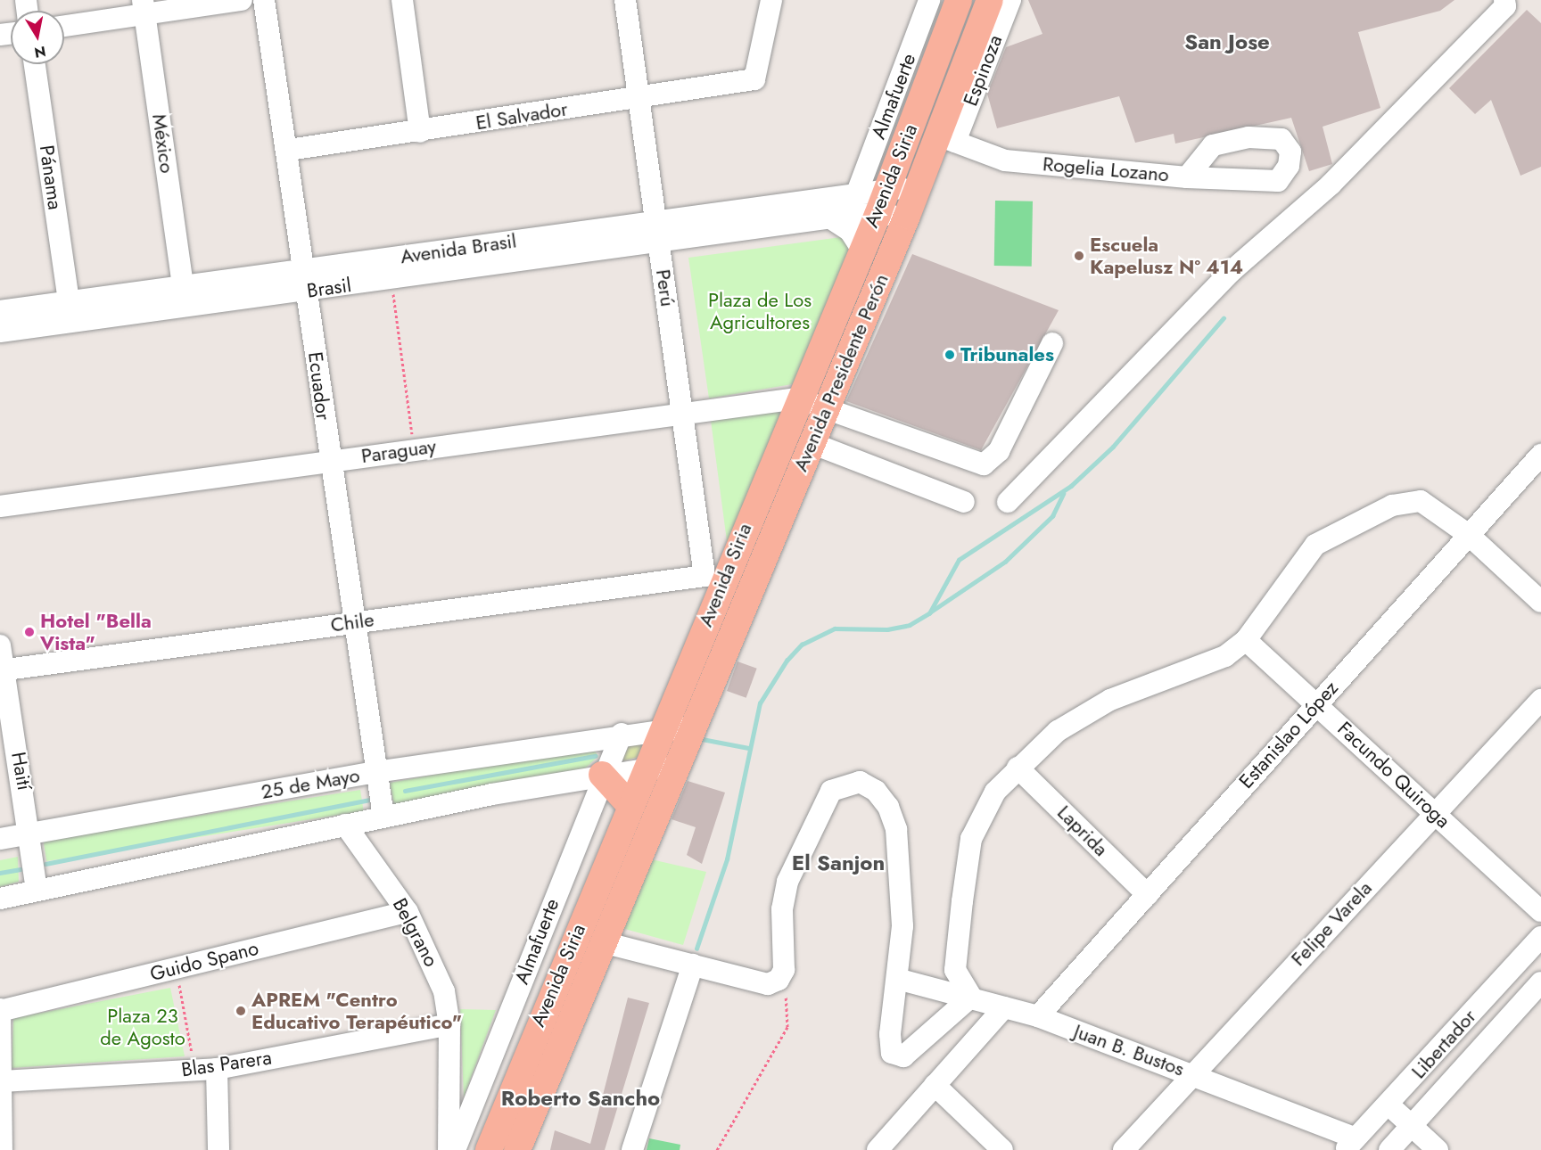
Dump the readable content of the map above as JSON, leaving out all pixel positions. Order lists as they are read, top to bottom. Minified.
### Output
{"streets":{"main road":["Avenida Siria","Avenida Presidente Perón"],"street":["Espinoza","Almafuerte","El Salvador","México","Rogelia Lozano","Pánama","Avenida Brasil","Brasil","Perú","Ecuador","Paraguay","Chile","Estanislao López","Haití","Facundo Quiroga","25 de Mayo","Laprida","Felipe Varela","Belgrano","Guido Spano","Libertador","Juan B. Bustos","Blas Parera"]},"crossings":[["Espinoza","Rogelia Lozano"],["Espinoza","Avenida Presidente Perón"],["Almafuerte","Avenida Brasil"],["Almafuerte","25 de Mayo"],["El Salvador","Perú"],["El Salvador","Ecuador"],["México","Avenida Brasil"],["Rogelia Lozano","Avenida Presidente Perón"],["Avenida Siria","Avenida Brasil"],["Avenida Siria","Avenida Presidente Perón"],["Avenida Siria","Paraguay"],["Avenida Siria","25 de Mayo"],["Pánama","Avenida Brasil"],["Avenida Brasil","Brasil"],["Avenida Brasil","Perú"],["Avenida Brasil","Avenida Presidente Perón"],["Avenida Brasil","Ecuador"],["Brasil","Perú"],["Brasil","Ecuador"],["Perú","Paraguay"],["Perú","Chile"],["Avenida Presidente Perón","25 de Mayo"],["Ecuador","Paraguay"],["Ecuador","Chile"],["Ecuador","25 de Mayo"],["Chile","Haití"],["Estanislao López","Facundo Quiroga"],["Estanislao López","Laprida"],["Estanislao López","Juan B. Bustos"],["Haití","25 de Mayo"],["Facundo Quiroga","Felipe Varela"],["25 de Mayo","Belgrano"],["Felipe Varela","Juan B. Bustos"],["Belgrano","Guido Spano"],["Belgrano","Blas Parera"],["Libertador","Juan B. Bustos"]],"districts":["San Jose","El Sanjon","Roberto Sancho"],"parks":["Plaza de Los Agricultores","Plaza 23 de Agosto"],"places":["Escuela Kapelusz Nº 414","Tribunales","Hotel \"Bella Vista\"","APREM \"Centro Educativo Terapéutico\""],"north":"bottom"}
